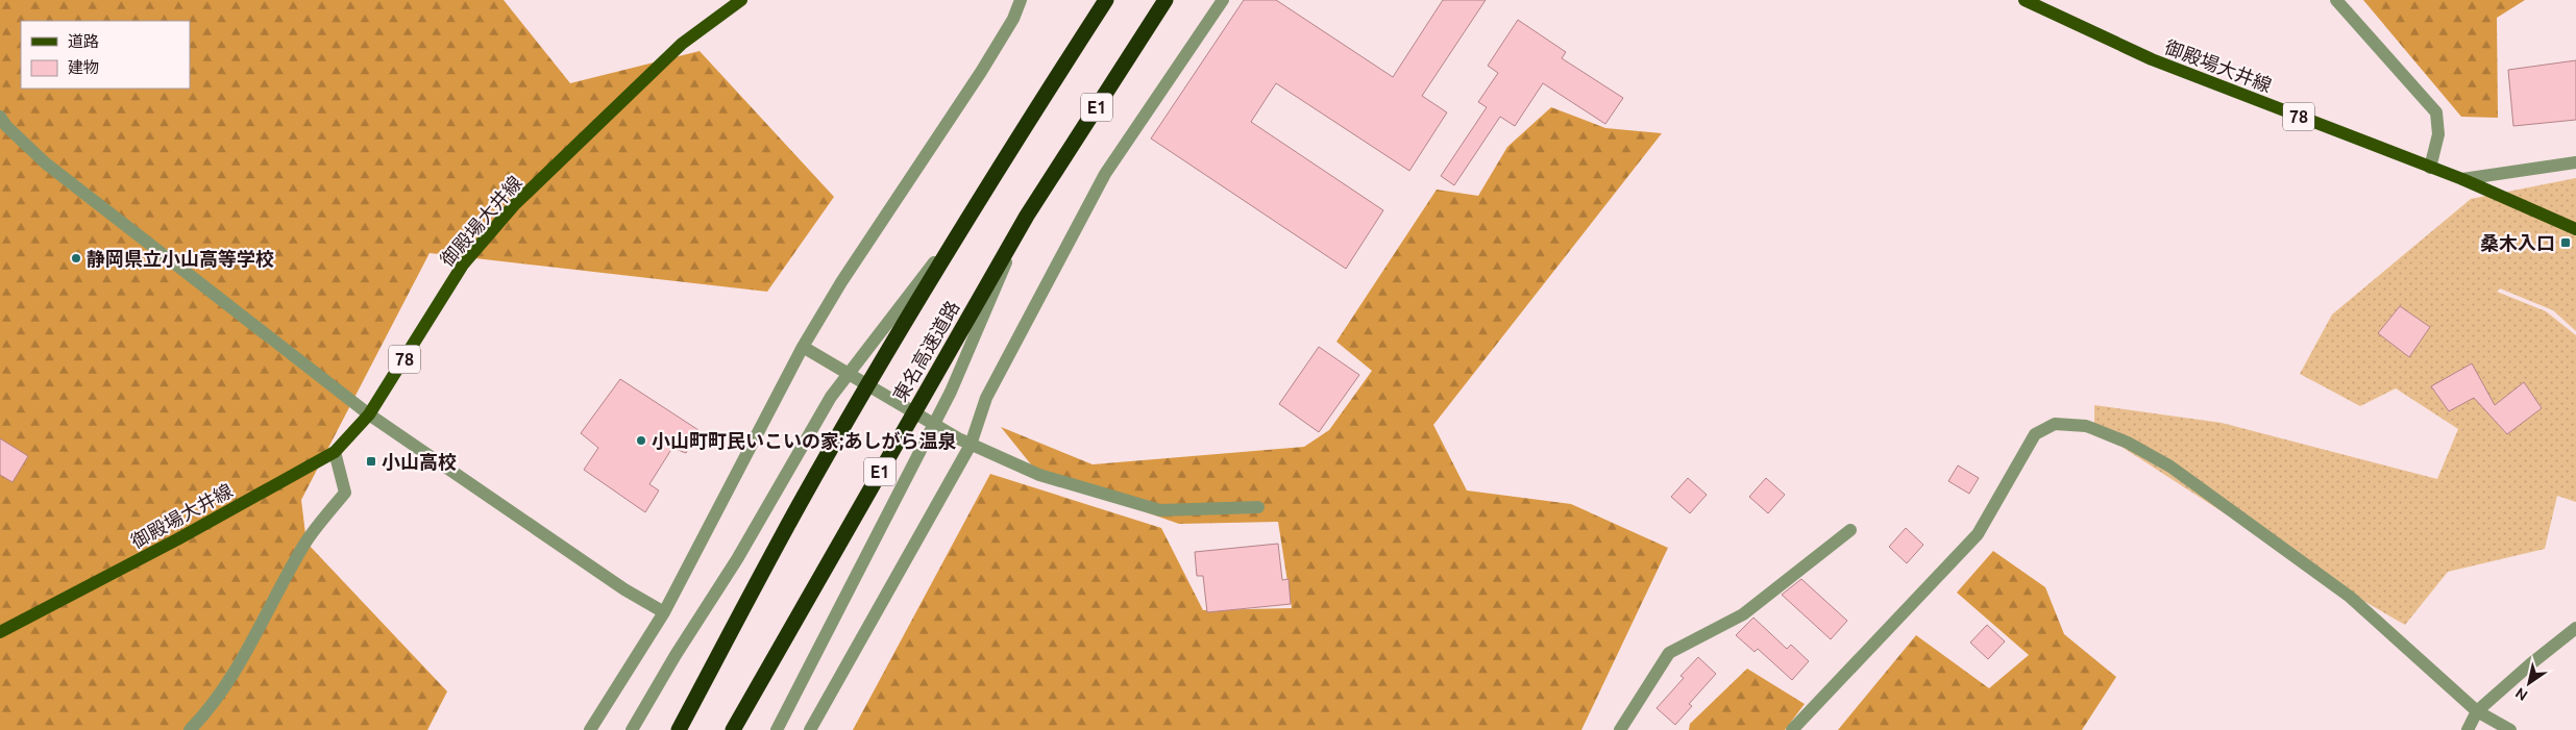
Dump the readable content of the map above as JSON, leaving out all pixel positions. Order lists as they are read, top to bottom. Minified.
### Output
{"streets":{"highway":["E1","東名高速道路"],"main road":["御殿場大井線","78"]},"places":{"transit":["桑木入口","小山高校"],"other":["静岡県立小山高等学校","小山町町民いこいの家;あしがら温泉"]},"legend":["道路","建物"],"north":"bottom left"}
